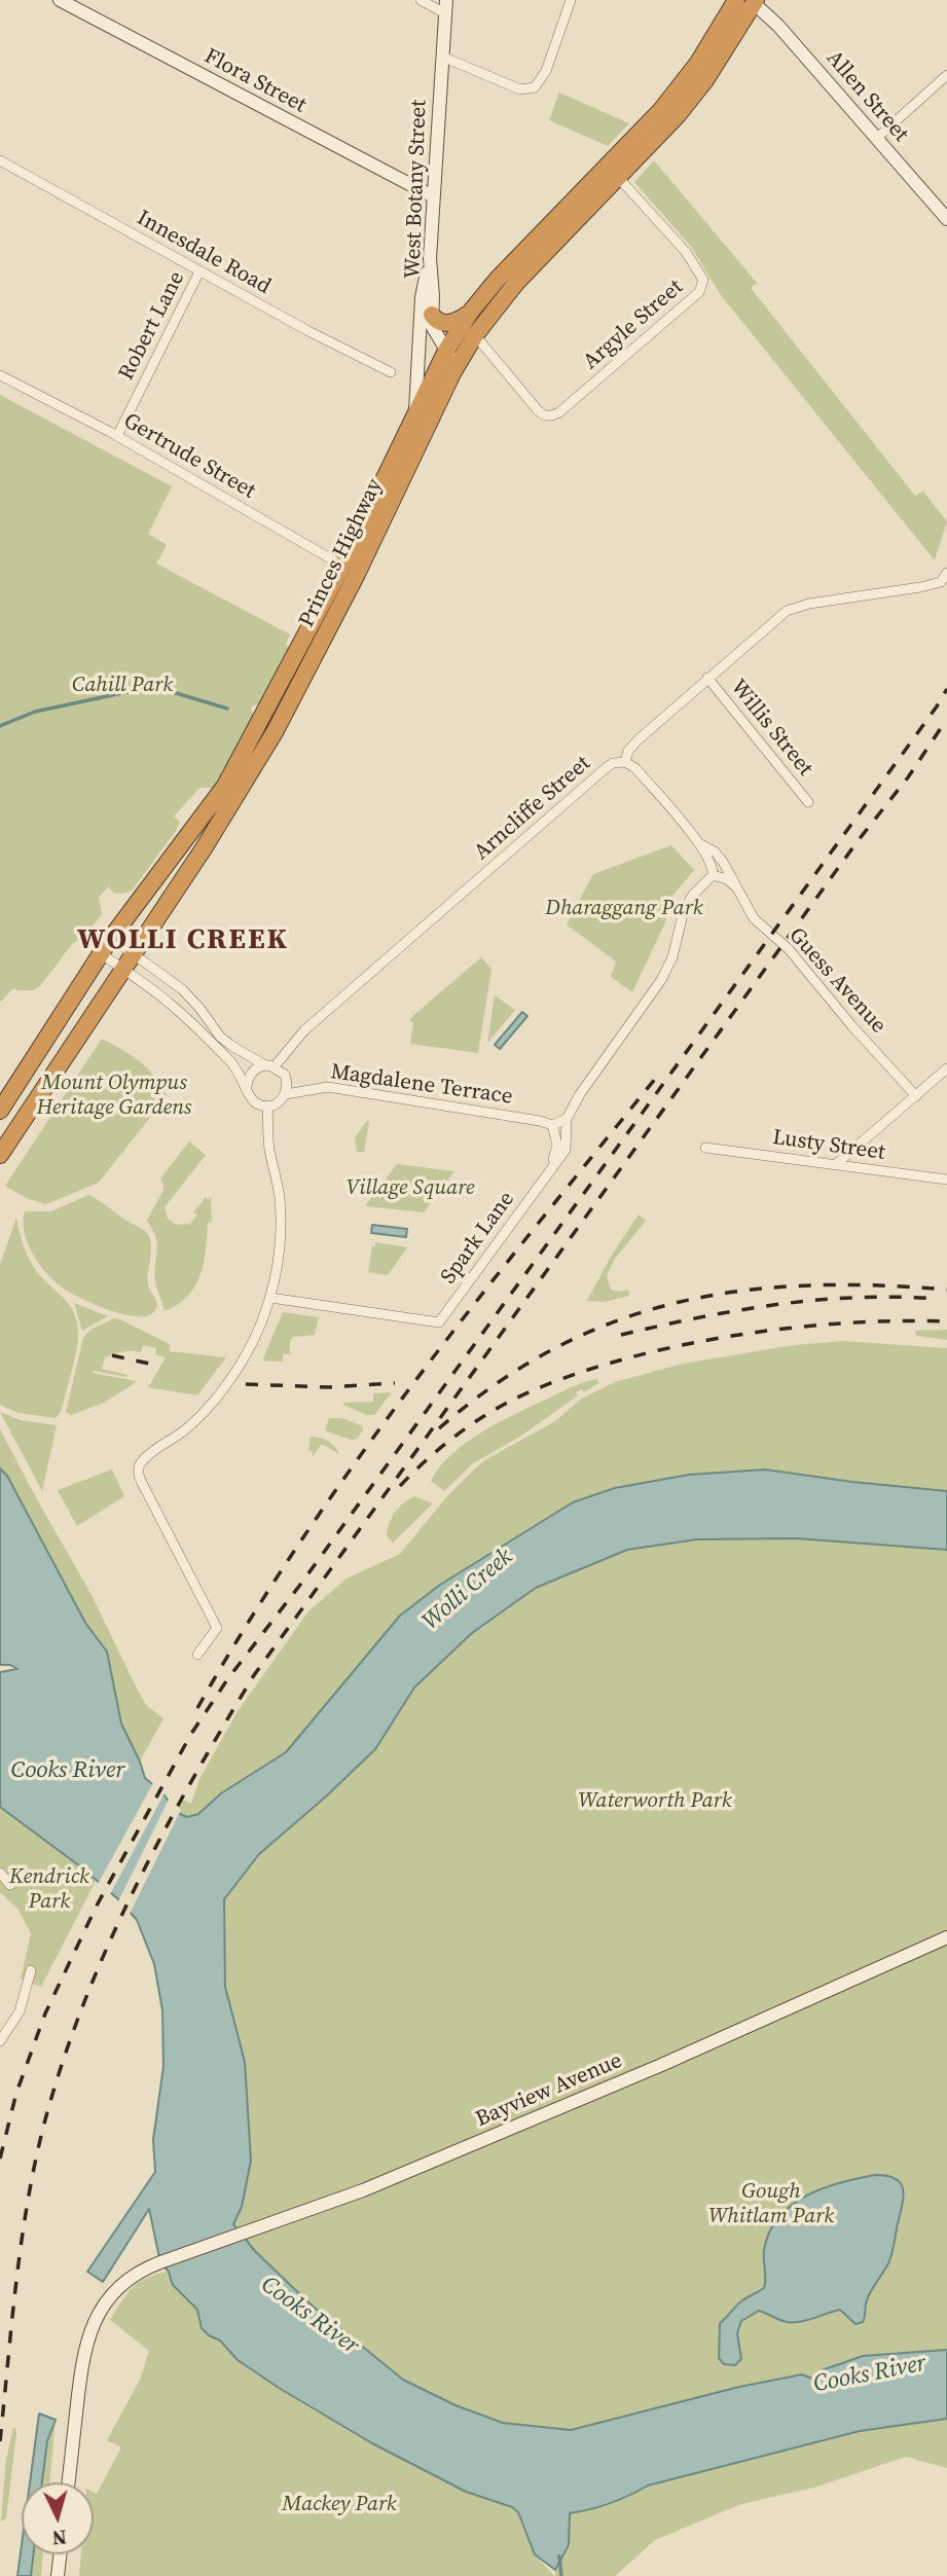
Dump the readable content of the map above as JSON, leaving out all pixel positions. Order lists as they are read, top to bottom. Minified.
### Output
{"streets":{"highway":["Princes Highway"],"main road":["Flora Street","Allen Street","West Botany Street","Bayview Avenue"],"street":["Innesdale Road","Argyle Street","Robert Lane","Gertrude Street","Willis Street","Arncliffe Street","Guess Avenue","Magdalene Terrace","Lusty Street","Spark Lane"]},"crossings":[["Flora Street","West Botany Street"],["Allen Street","Princes Highway"],["West Botany Street","Princes Highway"],["Innesdale Road","Robert Lane"],["Argyle Street","Princes Highway"],["Robert Lane","Gertrude Street"],["Gertrude Street","Princes Highway"],["Willis Street","Arncliffe Street"],["Arncliffe Street","Guess Avenue"],["Arncliffe Street","Magdalene Terrace"],["Magdalene Terrace","Spark Lane"]],"districts":["WOLLI CREEK"],"water":["Wolli Creek","Cooks River"],"parks":["Cahill Park","Dharaggang Park","Mount Olympus Heritage Gardens","Village Square","Waterworth Park","Kendrick Park","Gough Whitlam Park","Mackey Park"],"north":"bottom"}
